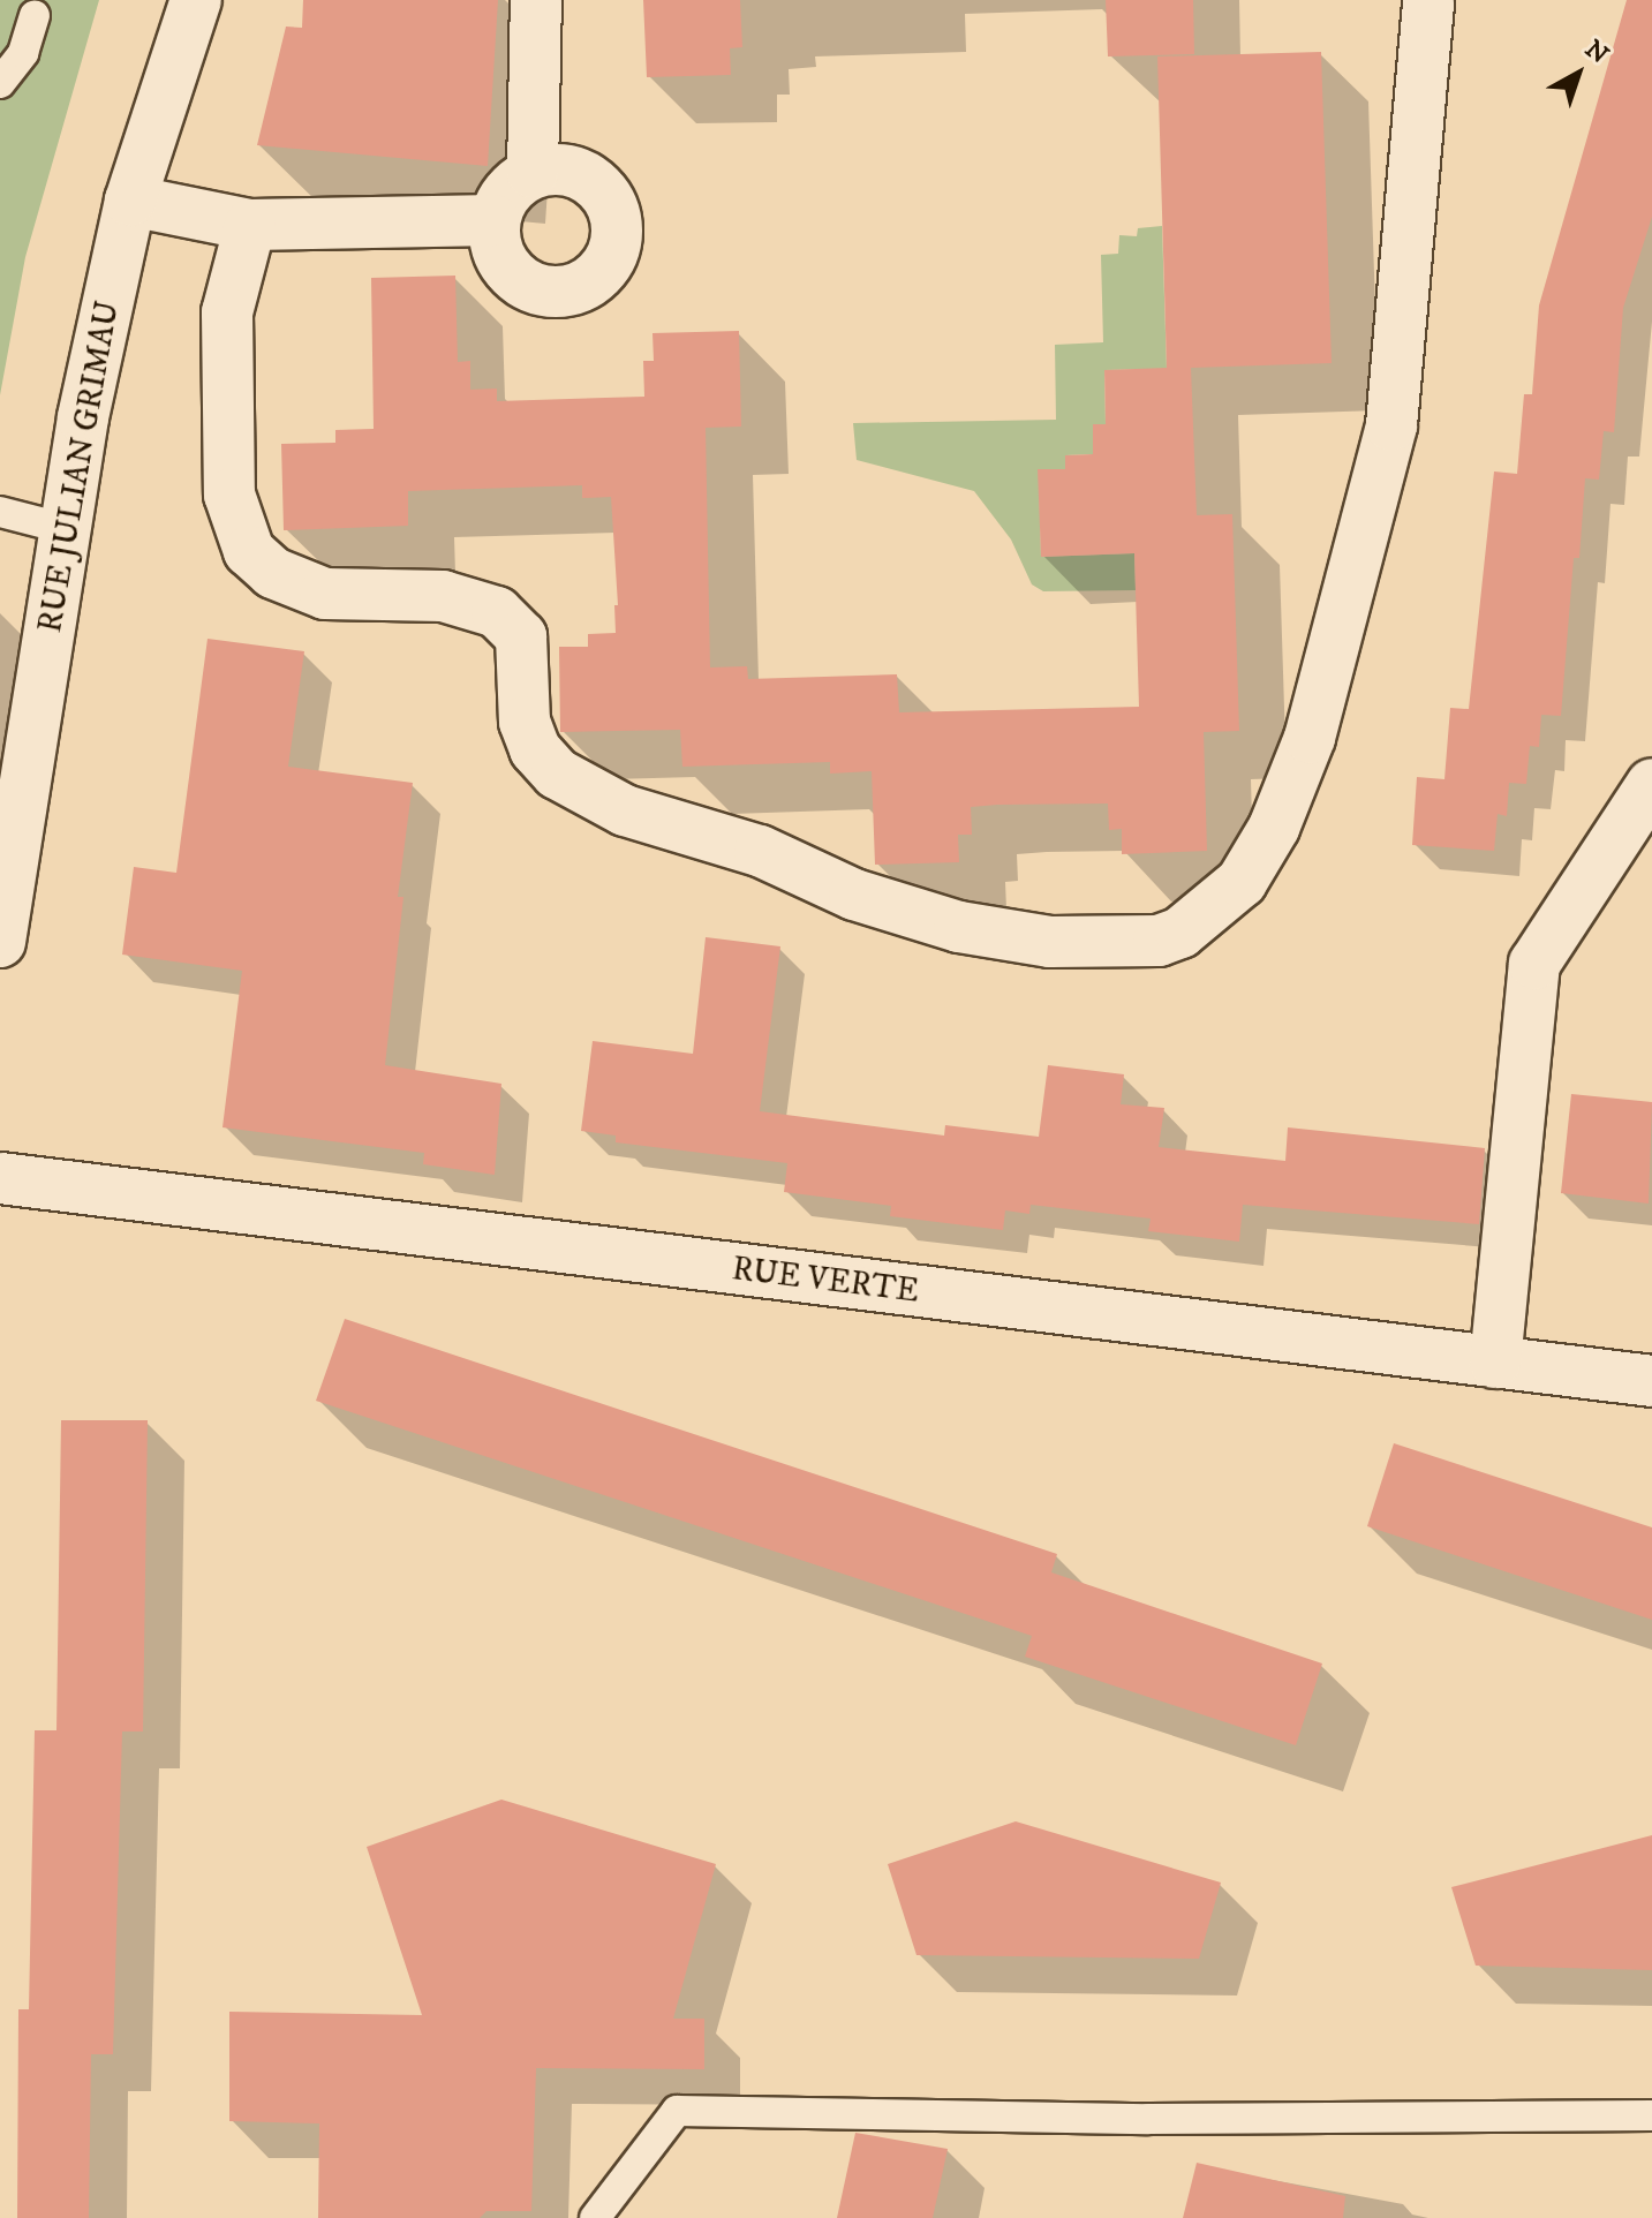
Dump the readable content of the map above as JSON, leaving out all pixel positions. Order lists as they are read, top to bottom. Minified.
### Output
{"streets":{"street":["RUE JULIAN GRIMAU","RUE VERTE"]},"north":"top right"}
